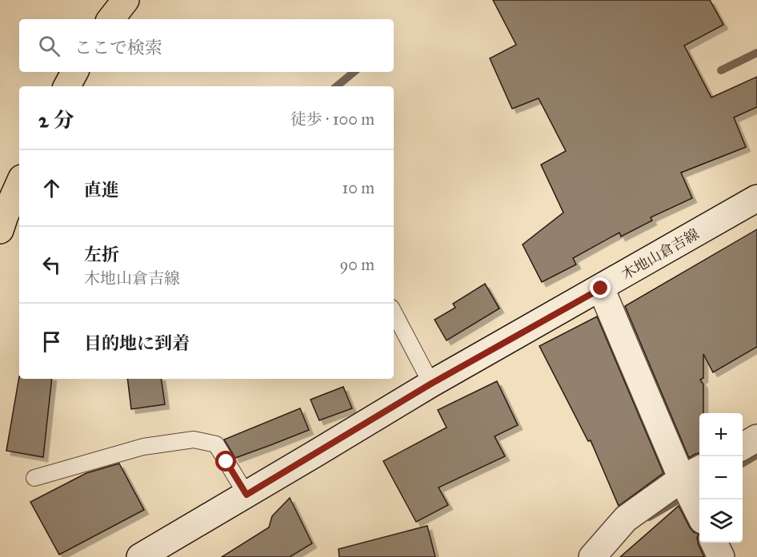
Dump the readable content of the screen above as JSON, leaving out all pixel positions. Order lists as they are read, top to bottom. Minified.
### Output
{"streets":{"main road":["木地山倉吉線"]},"page":{"search":"ここで検索","heading":["2 分","徒歩 · 100 m"],"list":[["直進","10 m"],["左折","木地山倉吉線","90 m"],"目的地に到着"],"map_buttons":["+","−"]}}
